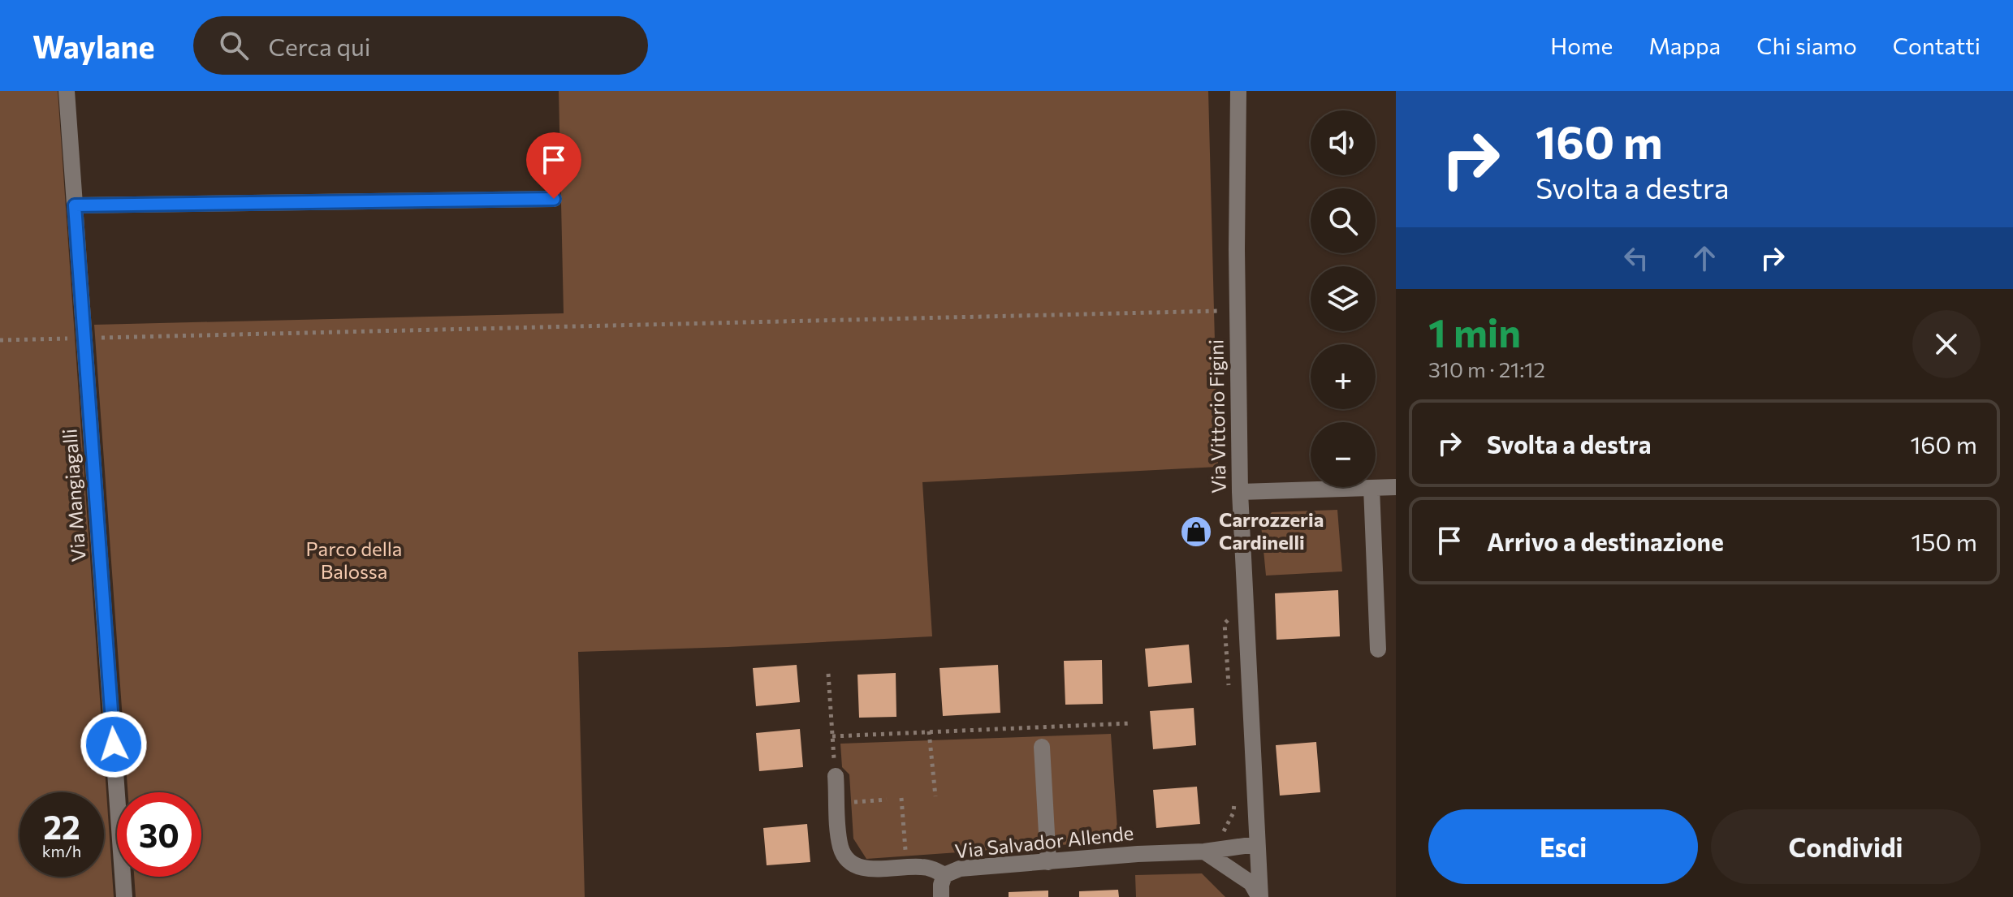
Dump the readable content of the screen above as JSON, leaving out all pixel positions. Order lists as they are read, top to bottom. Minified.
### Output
{"streets":{"street":["Via Vittorio Figini","Via Mangiagalli","Via Salvador Allende"]},"crossings":[["Via Vittorio Figini","Via Salvador Allende"]],"parks":["Parco della Balossa"],"places":{"shop":["Carrozzeria Cardinelli"]},"page":{"header":"Waylane","search":"Cerca qui","nav":["Home","Mappa","Chi siamo","Contatti"],"turn":["160 m","Svolta a destra"],"map_buttons":["+","−"],"heading":["1 min","310 m · 21:12"],"list":[{"name":"Svolta a destra","value":"160 m"},{"name":"Arrivo a destinazione","value":"150 m"}],"speed":"22 km/h","limit":"30","buttons":["Esci","Condividi"]}}
